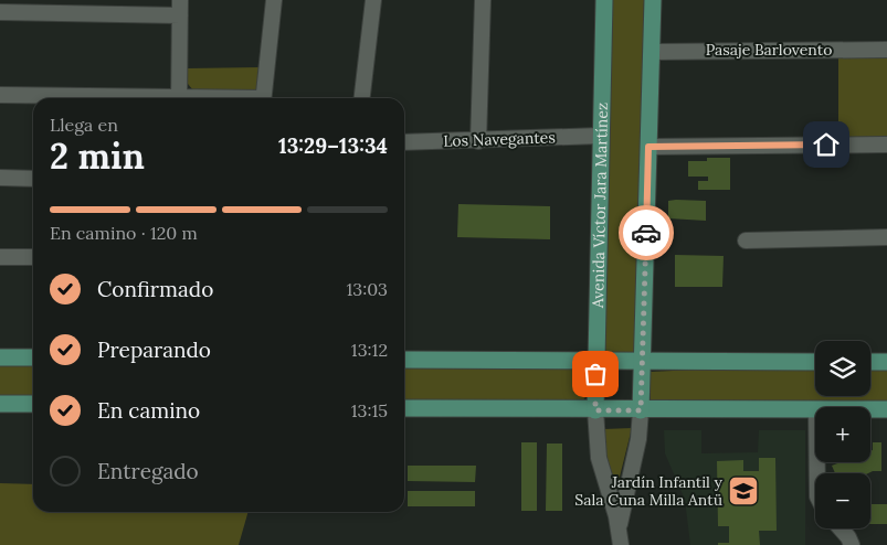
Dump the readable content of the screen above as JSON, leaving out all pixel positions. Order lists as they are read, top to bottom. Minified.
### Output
{"streets":{"main road":["Avenida Víctor Jara Martínez"],"street":["Pasaje Barlovento","Los Navegantes"]},"crossings":[["Los Navegantes","Avenida Víctor Jara Martínez"]],"places":{"school or university":["Jardín Infantil y Sala Cuna Milla Antü"]},"page":{"heading":["2 min","Llega en","13:29–13:34"],"bar":"En camino · 120 m","list":[["Confirmado","13:03"],["Preparando","13:12"],["En camino","13:15"],"Entregado"],"map_buttons":["+","−"]}}
